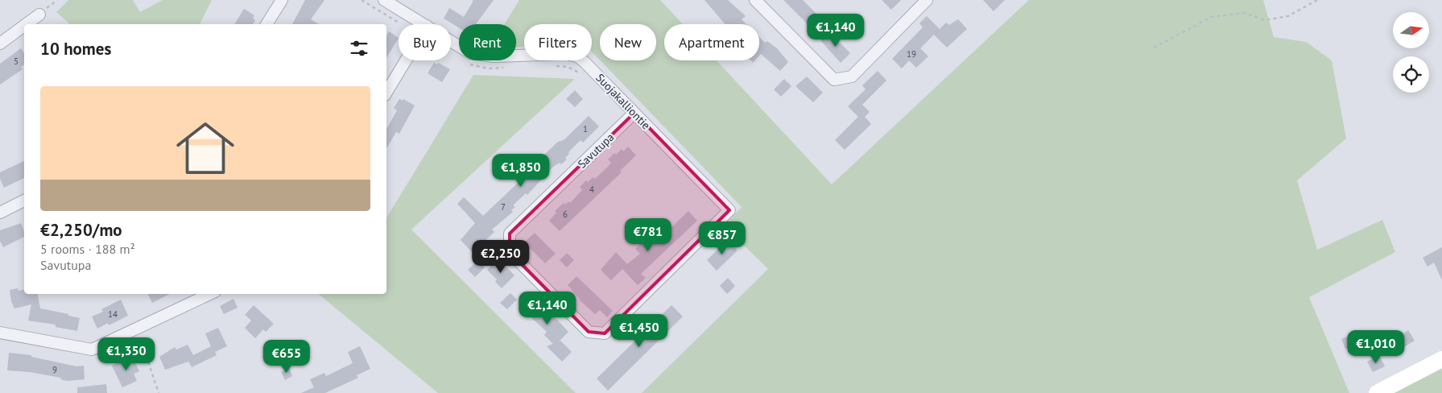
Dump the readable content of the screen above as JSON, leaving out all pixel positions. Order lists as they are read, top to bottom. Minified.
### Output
{"streets":{"street":["Suojakalliontie","Savutupa"]},"crossings":[["Suojakalliontie","Savutupa"]],"house_numbers":["19","5","1","4","7","6","14","9"],"north":"right","page":{"price":["€1,140","€1,850","€781","€857","€2,250","€1,140","€1,450","€1,010","€1,350","€655"],"chip":["Buy","Rent","Filters","New","Apartment"],"heading":"10 homes","list":[{"name":"€2,250/mo","note":"5 rooms · 188 m² · Savutupa"}]}}
